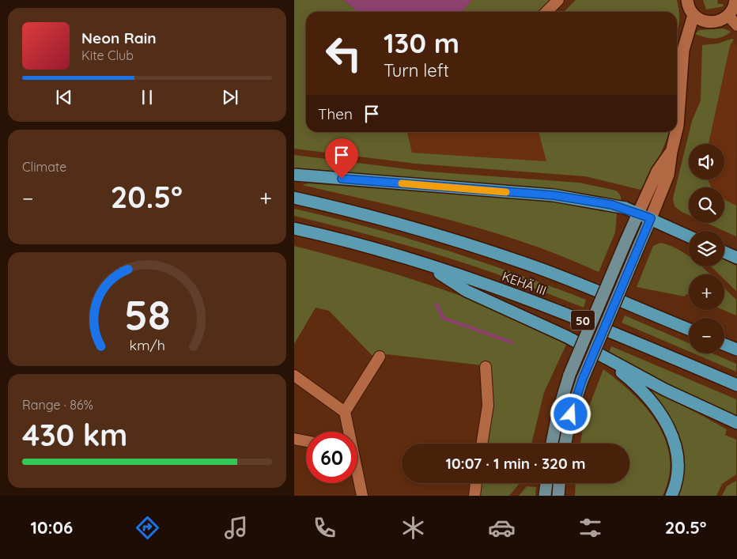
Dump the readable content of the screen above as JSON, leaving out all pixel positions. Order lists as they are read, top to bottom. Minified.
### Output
{"streets":{"highway":["KEHÄ III","50"]},"page":{"turn":["130 m","Turn left"],"song":["Neon Rain","Kite Club"],"then":"Then","tile":["Climate",["Range · 86%","430 km"]],"map_buttons":["+","−"],"heat":["−","20.5°","+"],"limit":"60","trip":"10:07 · 1 min · 320 m","tabs":["10:06","20.5°"],"gauge":["58","km/h"]}}
